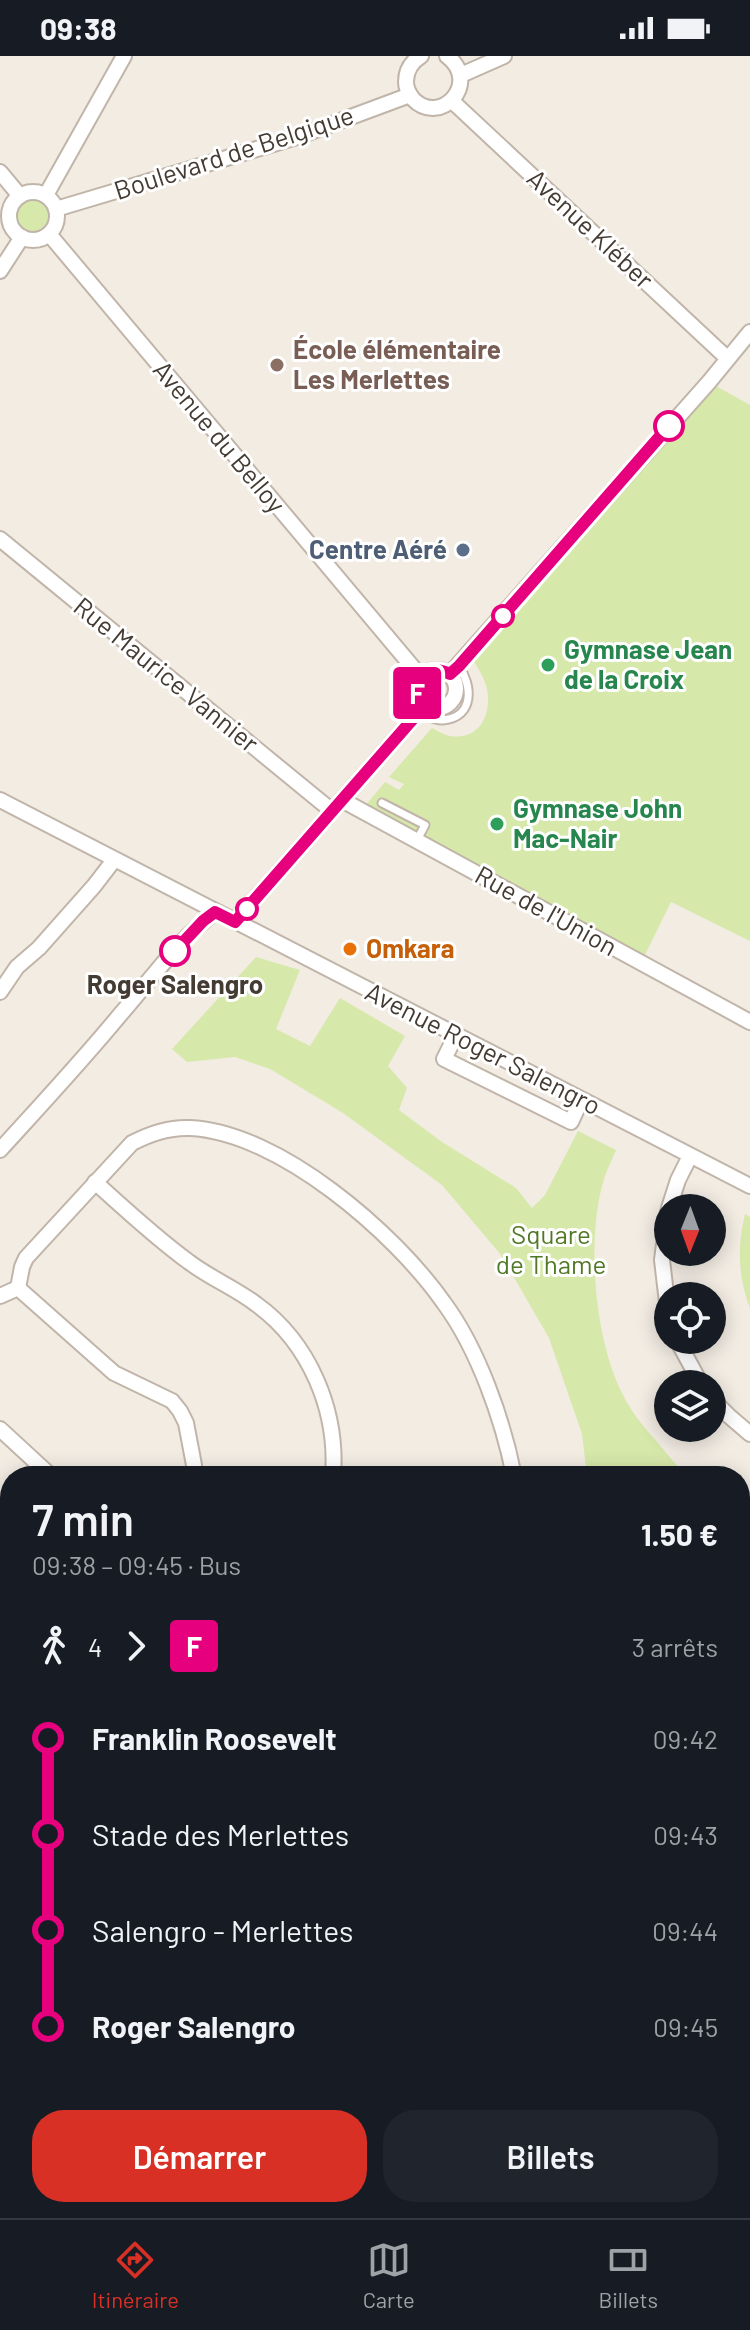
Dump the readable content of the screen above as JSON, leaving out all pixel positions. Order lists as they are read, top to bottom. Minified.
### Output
{"streets":{"street":["Boulevard de Belgique","Avenue Kléber","Avenue du Belloy","Rue Maurice Vannier","Rue de l'Union","Avenue Roger Salengro"]},"crossings":[["Boulevard de Belgique","Avenue du Belloy"],["Rue Maurice Vannier","Rue de l'Union"]],"parks":["Square de Thame"],"places":["École élémentaire Les Merlettes","Centre Aéré","Gymnase Jean de la Croix","Gymnase John Mac-Nair","Omkara","Roger Salengro"],"lines":["bus line F"],"north":"bottom","page":{"status":"09:38","on_map":"F","heading":["7 min","09:38 – 09:45 · Bus","1.50 €"],"legs":["4","F","3 arrêts"],"list":[{"name":"Franklin Roosevelt","value":"09:42"},{"name":"Stade des Merlettes","value":"09:43"},{"name":"Salengro - Merlettes","value":"09:44"},{"name":"Roger Salengro","value":"09:45"}],"buttons":["Démarrer","Billets"],"tabs":["Itinéraire","Carte","Billets"]}}
